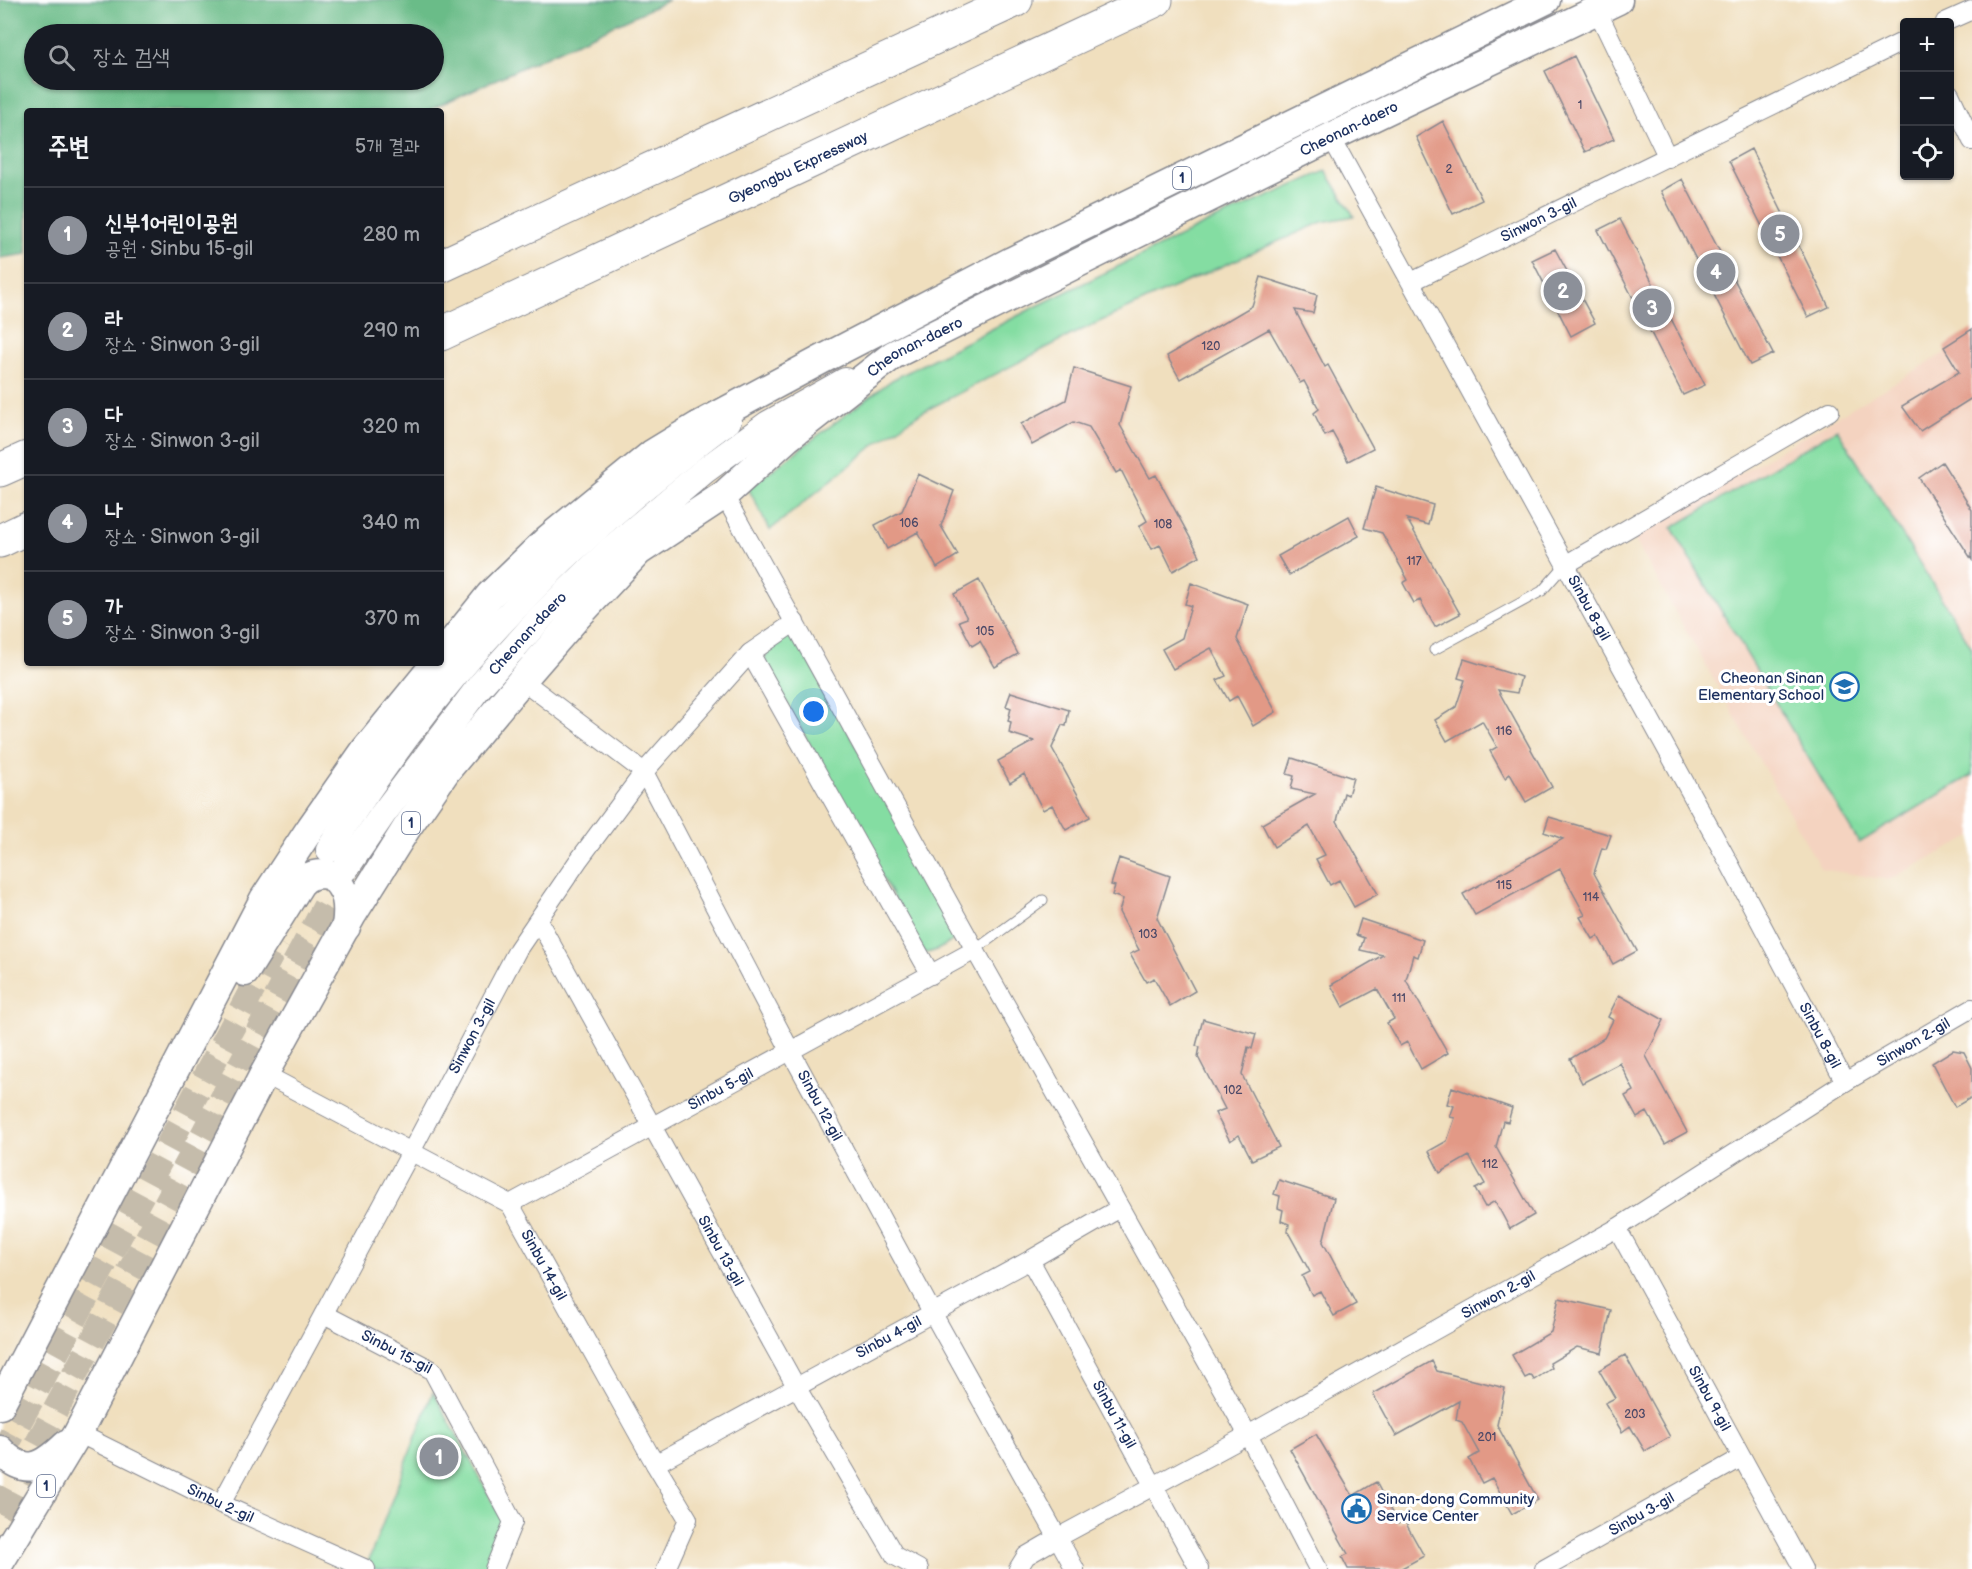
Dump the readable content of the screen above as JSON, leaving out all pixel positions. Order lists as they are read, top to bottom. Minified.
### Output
{"streets":{"highway":["Gyeongbu Expressway"],"main road":["Cheonan-daero","1"],"street":["Sinwon 3-gil","Sinbu 8-gil","Sinwon 2-gil","Sinbu 5-gil","Sinbu 12-gil","Sinbu 13-gil","Sinbu 14-gil","Sinbu 4-gil","Sinbu 15-gil","Sinbu 9-gil","Sinbu 11-gil","Sinbu 2-gil","Sinbu 3-gil"]},"crossings":[["Cheonan-daero","1"],["Cheonan-daero","Sinbu 8-gil"],["1","Sinbu 12-gil"],["1","Sinbu 2-gil"],["Sinwon 3-gil","Sinbu 8-gil"],["Sinwon 3-gil","Sinbu 12-gil"],["Sinwon 3-gil","Sinbu 13-gil"],["Sinwon 3-gil","Sinbu 15-gil"],["Sinwon 3-gil","Sinbu 2-gil"],["Sinbu 8-gil","Sinwon 2-gil"],["Sinwon 2-gil","Sinbu 12-gil"],["Sinwon 2-gil","Sinbu 9-gil"],["Sinwon 2-gil","Sinbu 11-gil"],["Sinbu 5-gil","Sinbu 12-gil"],["Sinbu 5-gil","Sinbu 13-gil"],["Sinbu 5-gil","Sinbu 14-gil"],["Sinbu 12-gil","Sinbu 4-gil"],["Sinbu 13-gil","Sinbu 4-gil"],["Sinbu 14-gil","Sinbu 4-gil"],["Sinbu 4-gil","Sinbu 11-gil"],["Sinbu 9-gil","Sinbu 3-gil"]],"places":{"school or university":["Cheonan Sinan Elementary School"],"public building":["Sinan-dong Community Service Center"]},"house_numbers":["1","2","120","106","108","117","105","116","115","114","103","111","102","112","203","201"],"page":{"map_buttons":["+","−"],"search":"장소 검색","heading":["주변","5개 결과"],"list":[{"mark":"1","name":"신부1어린이공원","note":"공원 · Sinbu 15-gil","value":"280 m"},{"mark":"2","name":"라","note":"장소 · Sinwon 3-gil","value":"290 m"},{"mark":"3","name":"다","note":"장소 · Sinwon 3-gil","value":"320 m"},{"mark":"4","name":"나","note":"장소 · Sinwon 3-gil","value":"340 m"},{"mark":"5","name":"가","note":"장소 · Sinwon 3-gil","value":"370 m"}],"pins":["5","4","2","3","1"]}}
